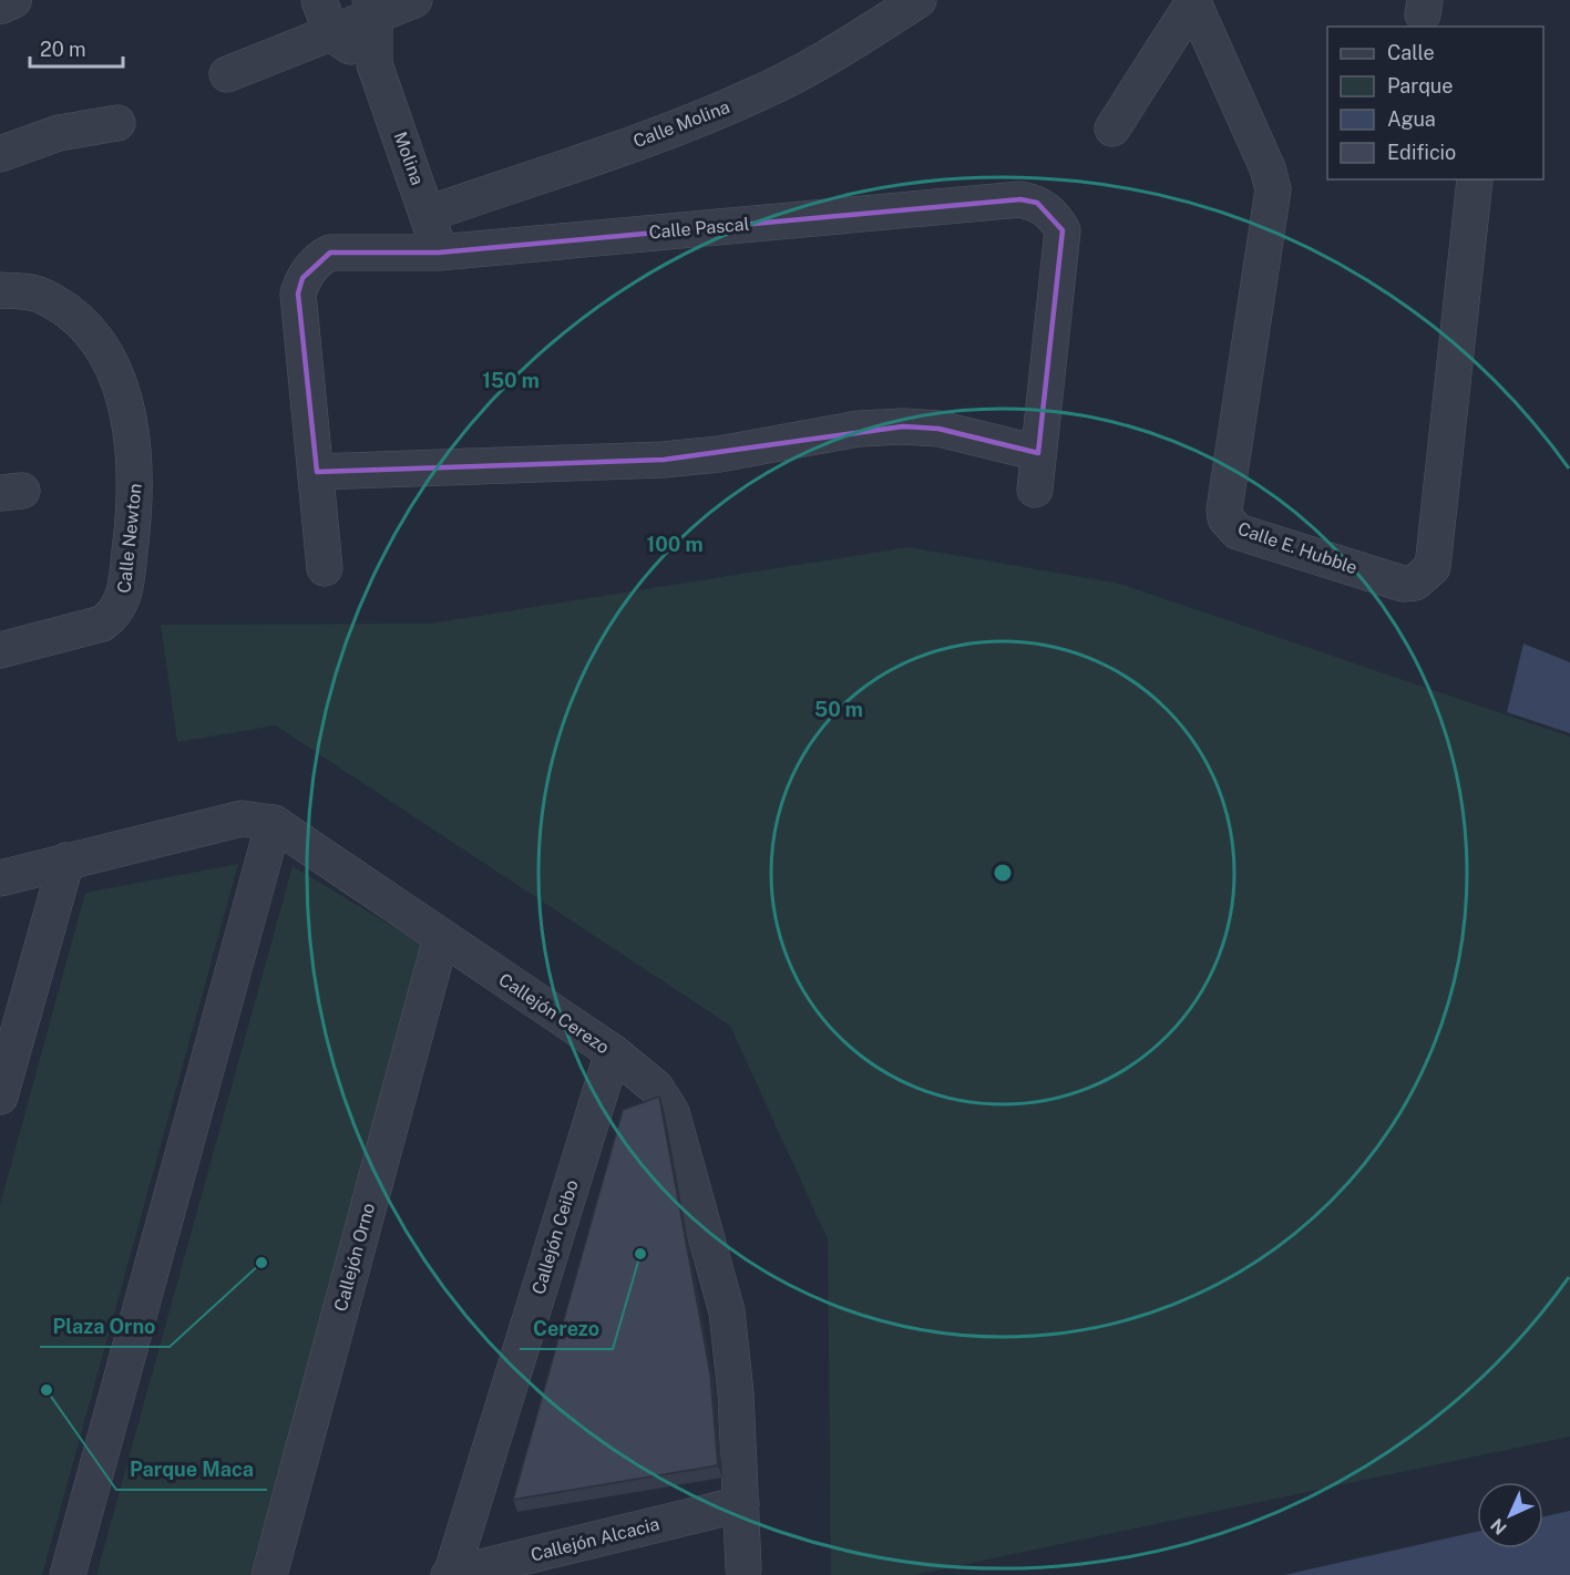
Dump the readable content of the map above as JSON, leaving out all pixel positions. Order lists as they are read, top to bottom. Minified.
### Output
{"streets":{"street":["Calle Molina","Molina","Calle Pascal","Calle Newton","Calle E. Hubble","Callejón Cerezo","Callejón Ceibo","Callejón Orno","Callejón Alcacia"]},"crossings":[["Calle Molina","Molina"],["Molina","Calle Pascal"],["Callejón Cerezo","Callejón Ceibo"],["Callejón Cerezo","Callejón Orno"],["Callejón Cerezo","Callejón Alcacia"],["Callejón Ceibo","Callejón Alcacia"]],"places":["Cerezo","Plaza Orno","Parque Maca"],"legend":["Calle","Parque","Agua","Edificio"],"scale_bar":"20 m","north":"bottom left","rings":["150 m","100 m","50 m"]}
